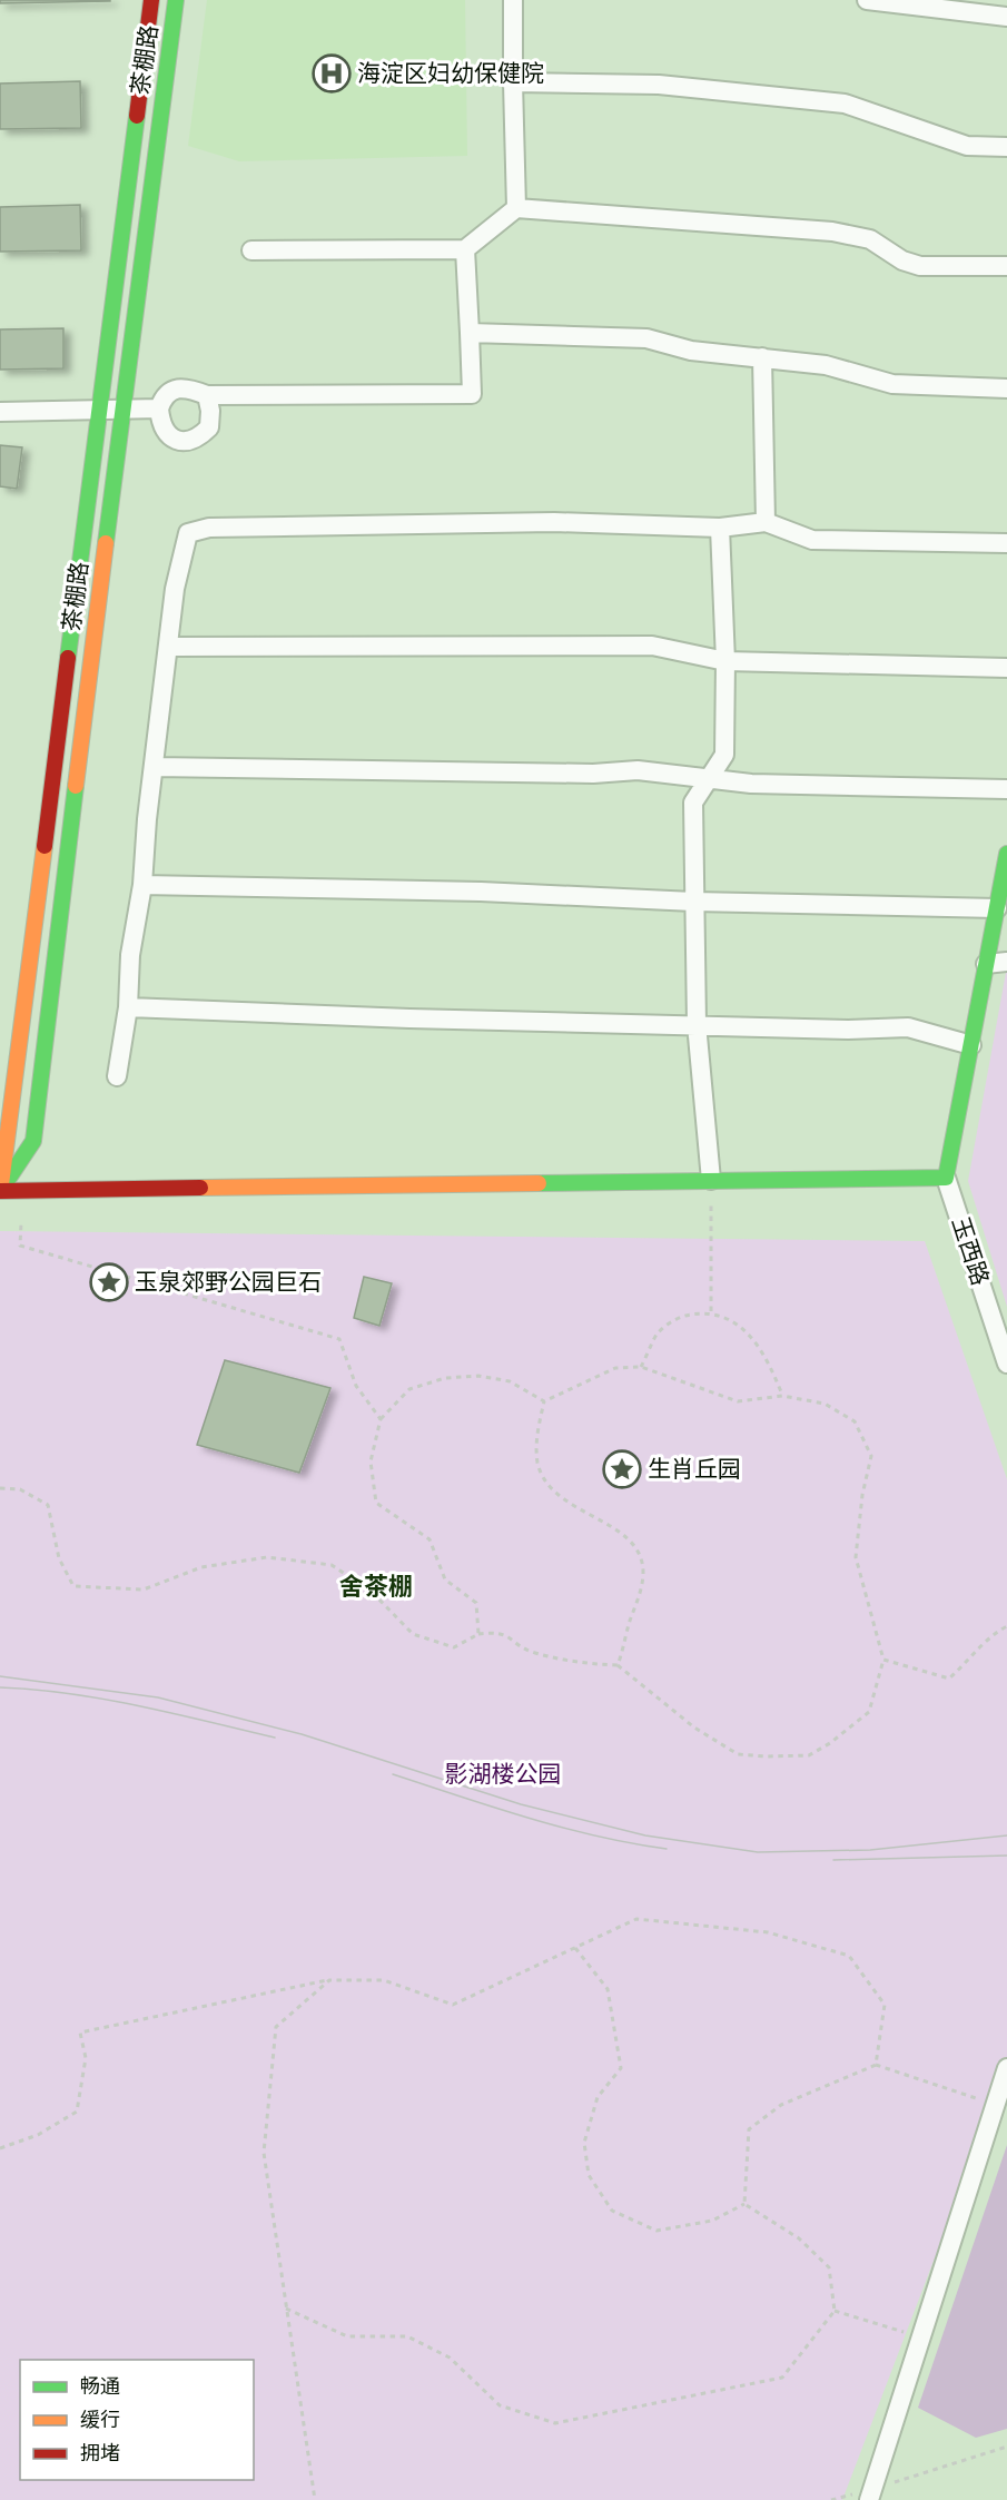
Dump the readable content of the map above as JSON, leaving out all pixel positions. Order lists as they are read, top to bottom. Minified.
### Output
{"streets":{"street":["茶棚路","玉西路"]},"districts":["舍茶棚"],"parks":["影湖楼公园"],"places":{"hospital":["海淀区妇幼保健院"],"place":["玉泉郊野公园巨石","生肖丘园"]},"legend":["畅通","缓行","拥堵"]}
